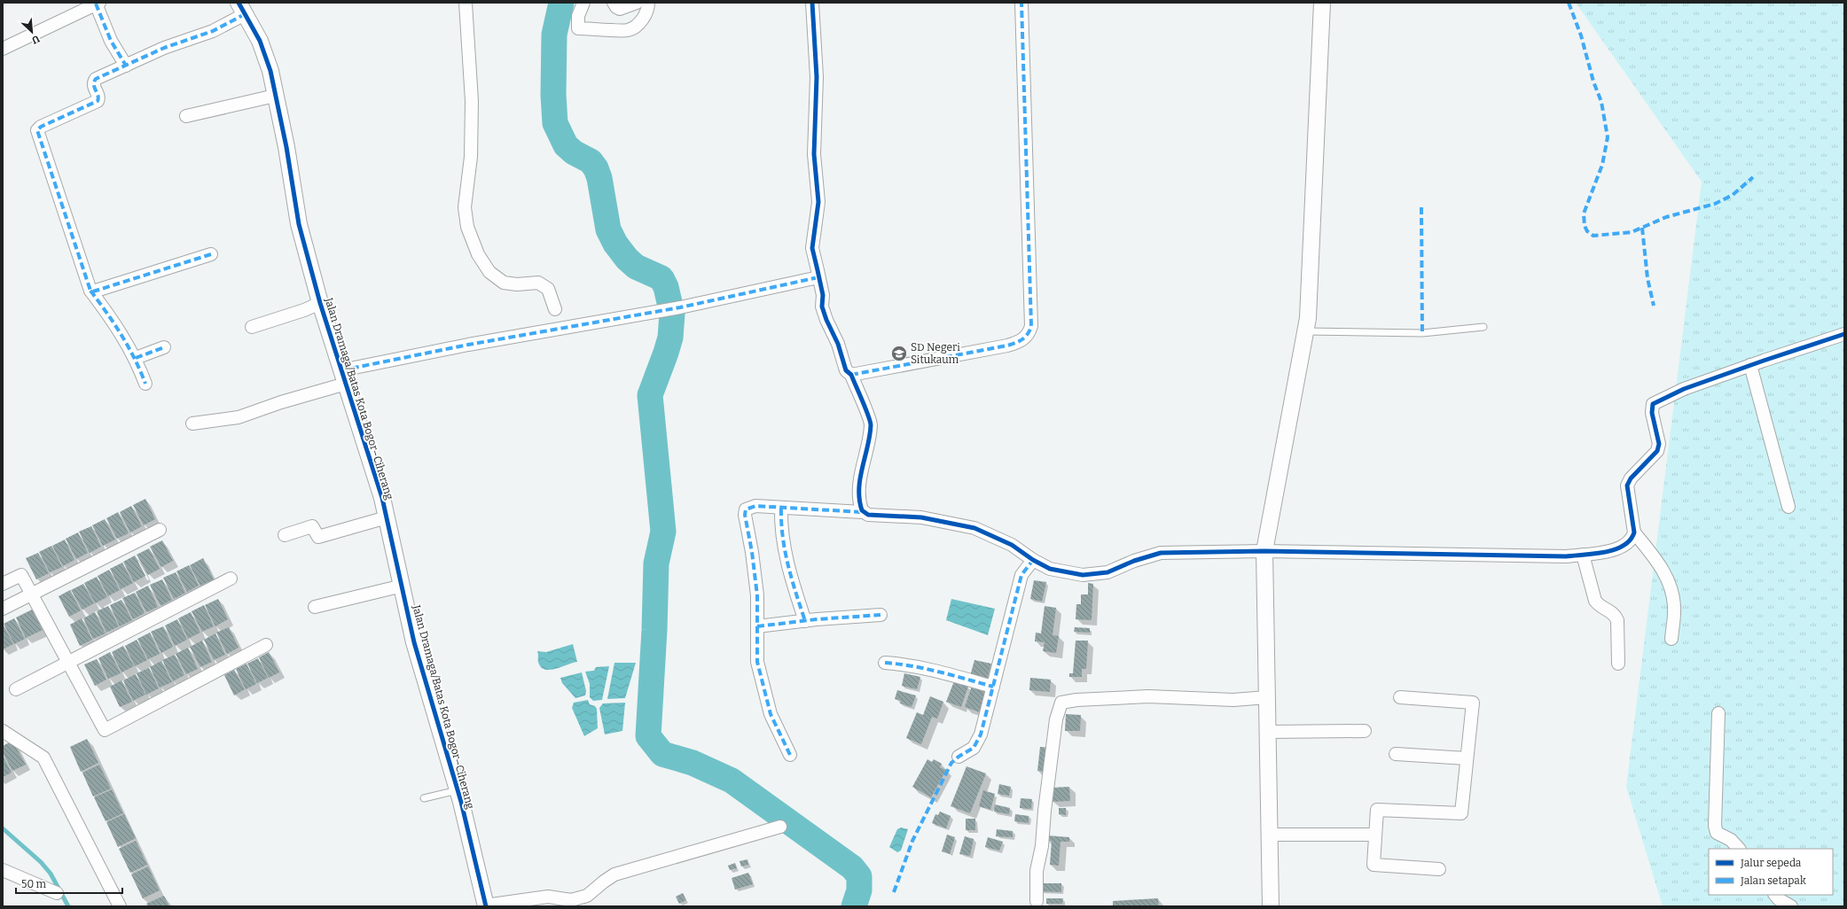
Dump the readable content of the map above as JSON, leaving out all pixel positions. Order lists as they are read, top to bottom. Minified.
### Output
{"streets":{"street":["Jalan Dramaga/Batas Kota Bogor–Ciherang"]},"places":{"school or university":["SD Negeri Situkaum"]},"legend":["Jalur sepeda","Jalan setapak"],"scale_bar":"50 m","north":"bottom right"}
